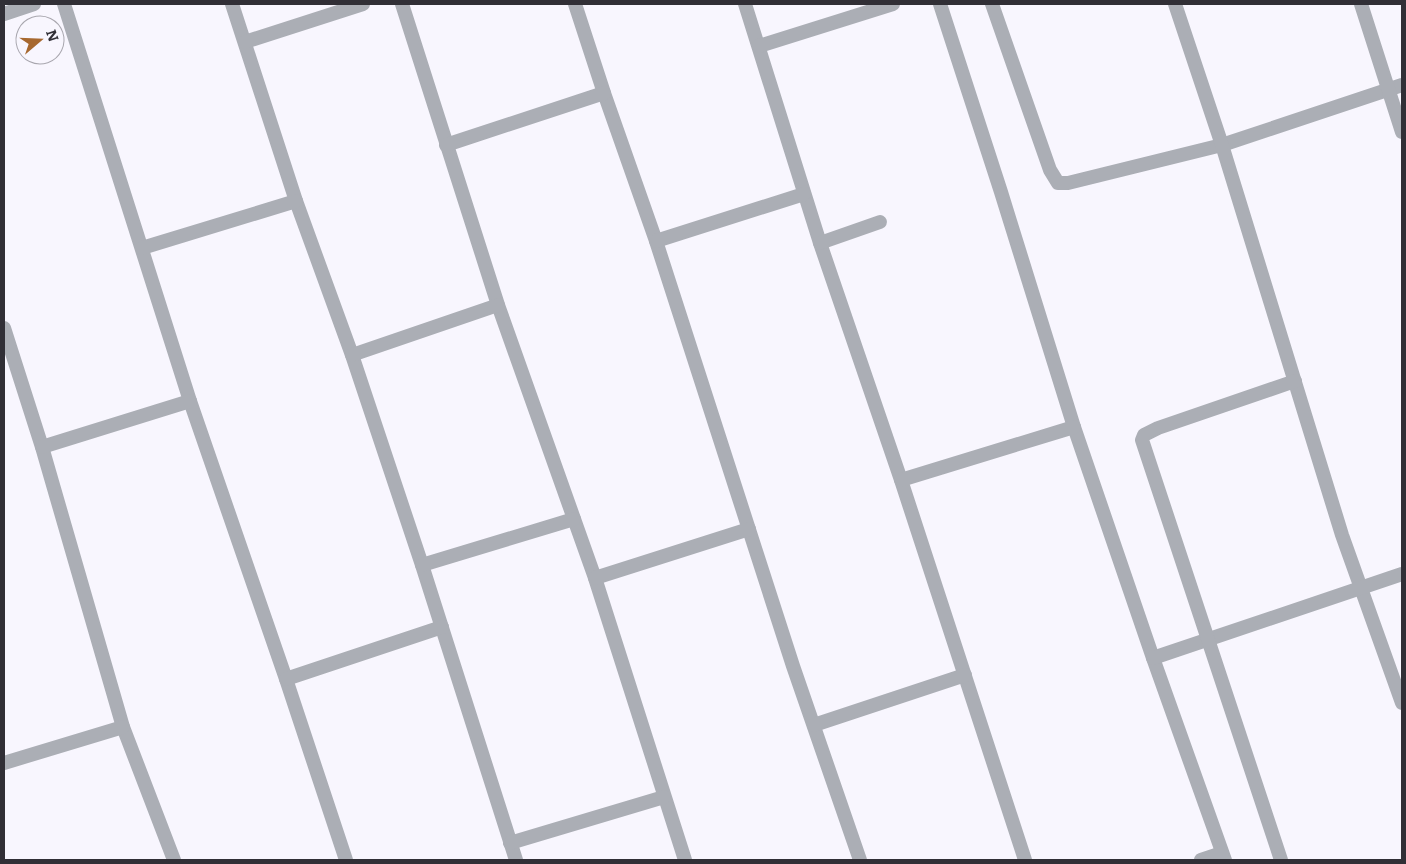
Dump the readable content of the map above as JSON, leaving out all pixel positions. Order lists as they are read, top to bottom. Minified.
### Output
{"north":"right"}
